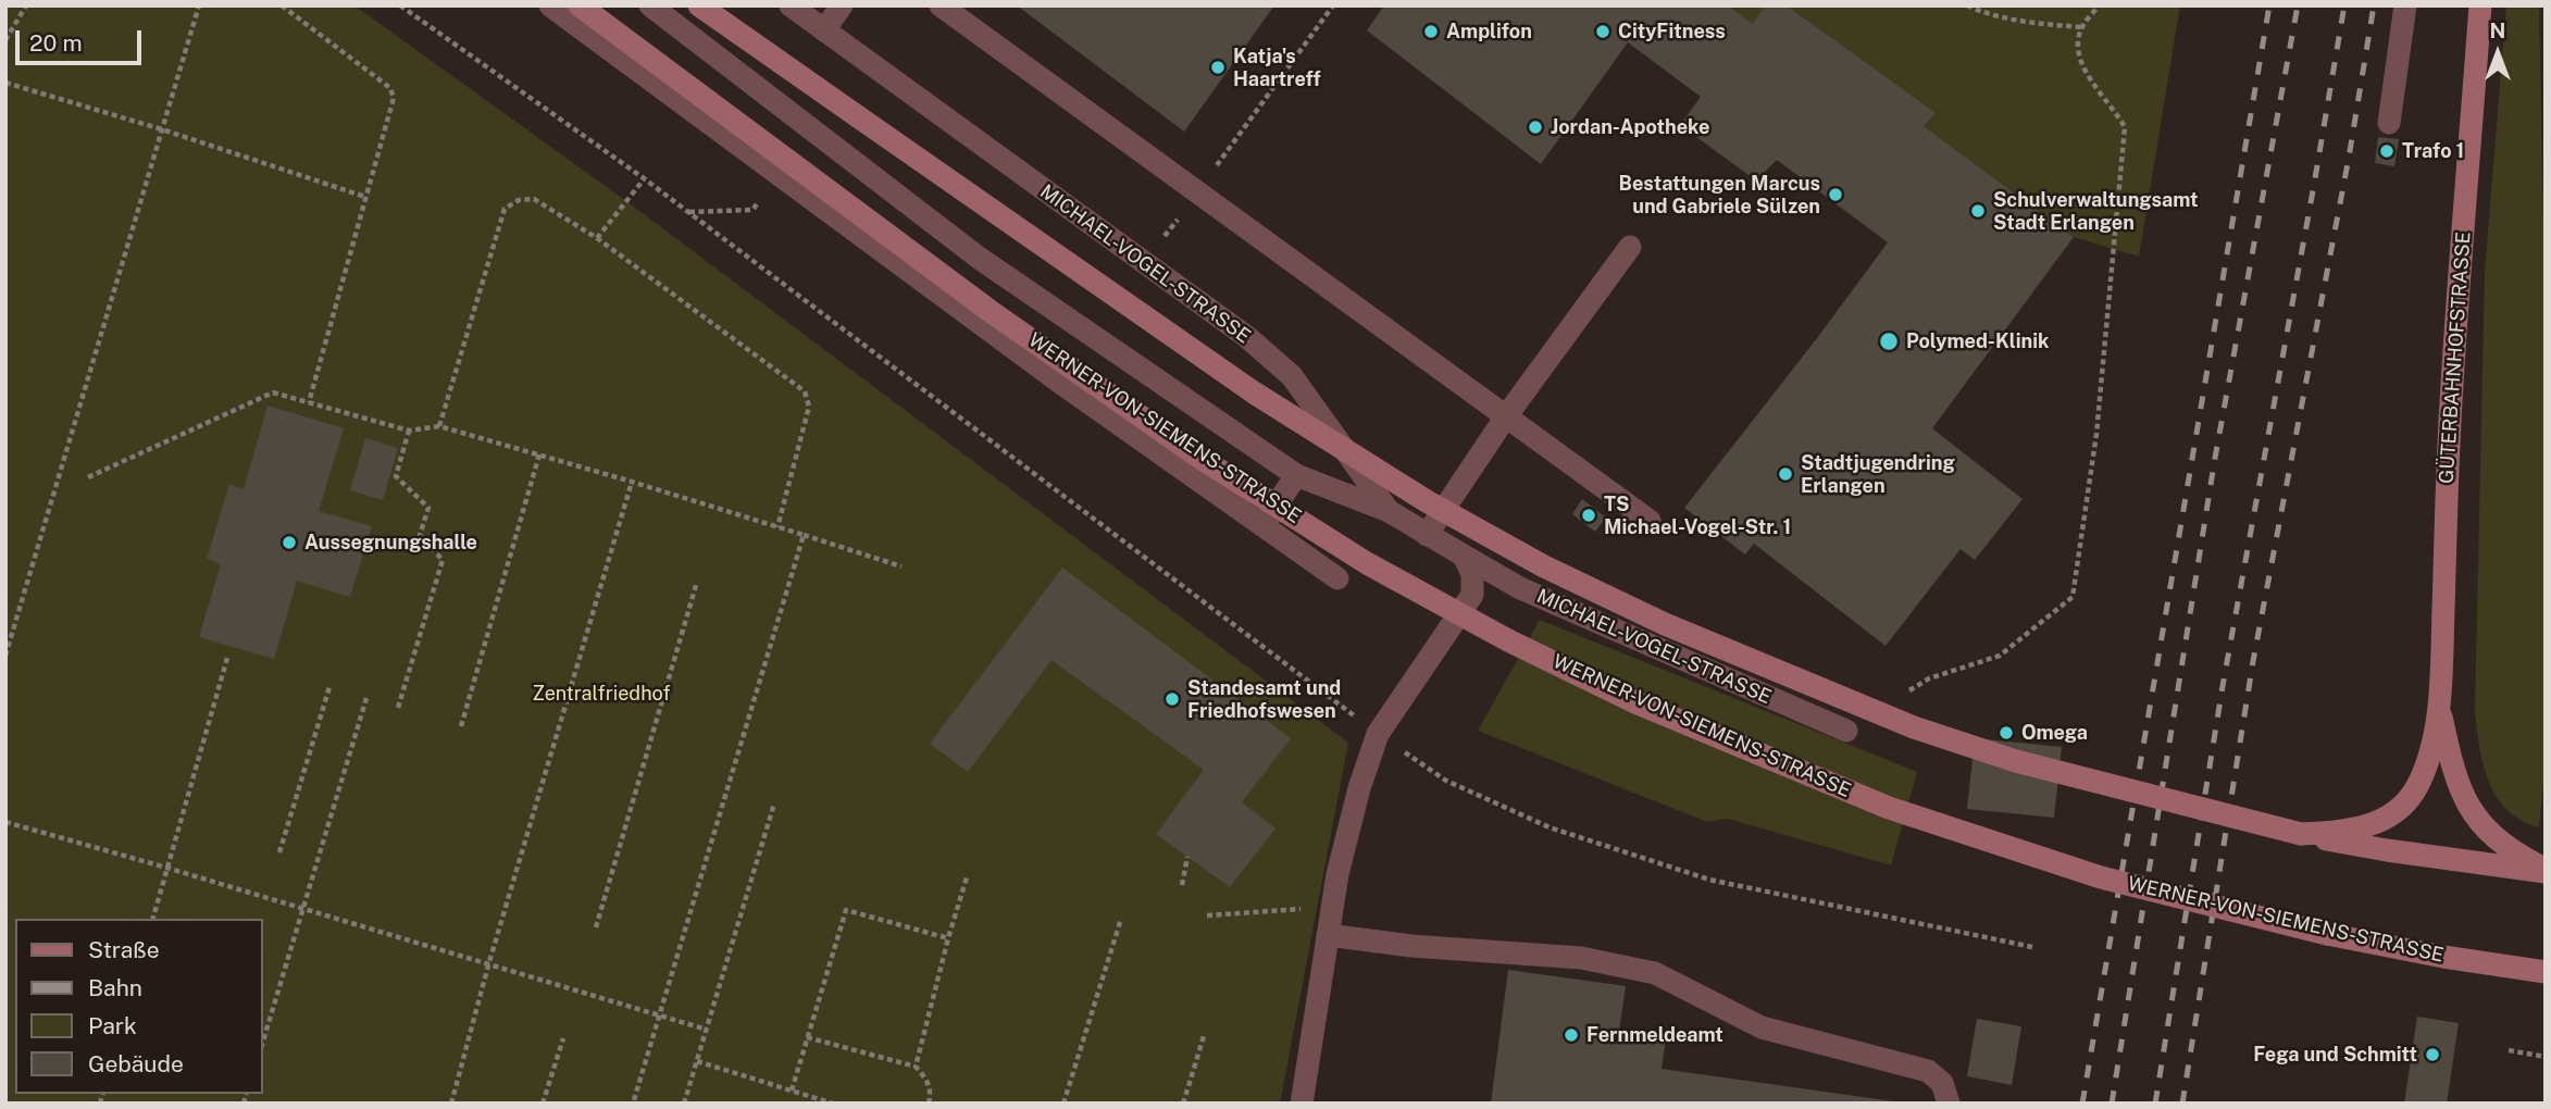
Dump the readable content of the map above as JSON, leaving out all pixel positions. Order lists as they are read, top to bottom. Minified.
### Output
{"streets":{"main road":["GÜTERBAHNHOFSTRASSE","WERNER-VON-SIEMENS-STRASSE"],"street":["MICHAEL-VOGEL-STRASSE"]},"parks":["Zentralfriedhof"],"places":["Amplifon","CityFitness","Katja's Haartreff","Jordan-Apotheke","Trafo 1","Bestattungen Marcus und Gabriele Sülzen","Schulverwaltungsamt Stadt Erlangen","Polymed-Klinik","Stadtjugendring Erlangen","TS Michael-Vogel-Str. 1","Aussegnungshalle","Standesamt und Friedhofswesen","Omega","Fernmeldeamt","Fega und Schmitt"],"legend":["Straße","Bahn","Park","Gebäude"],"scale_bar":"20 m","north":"top"}
